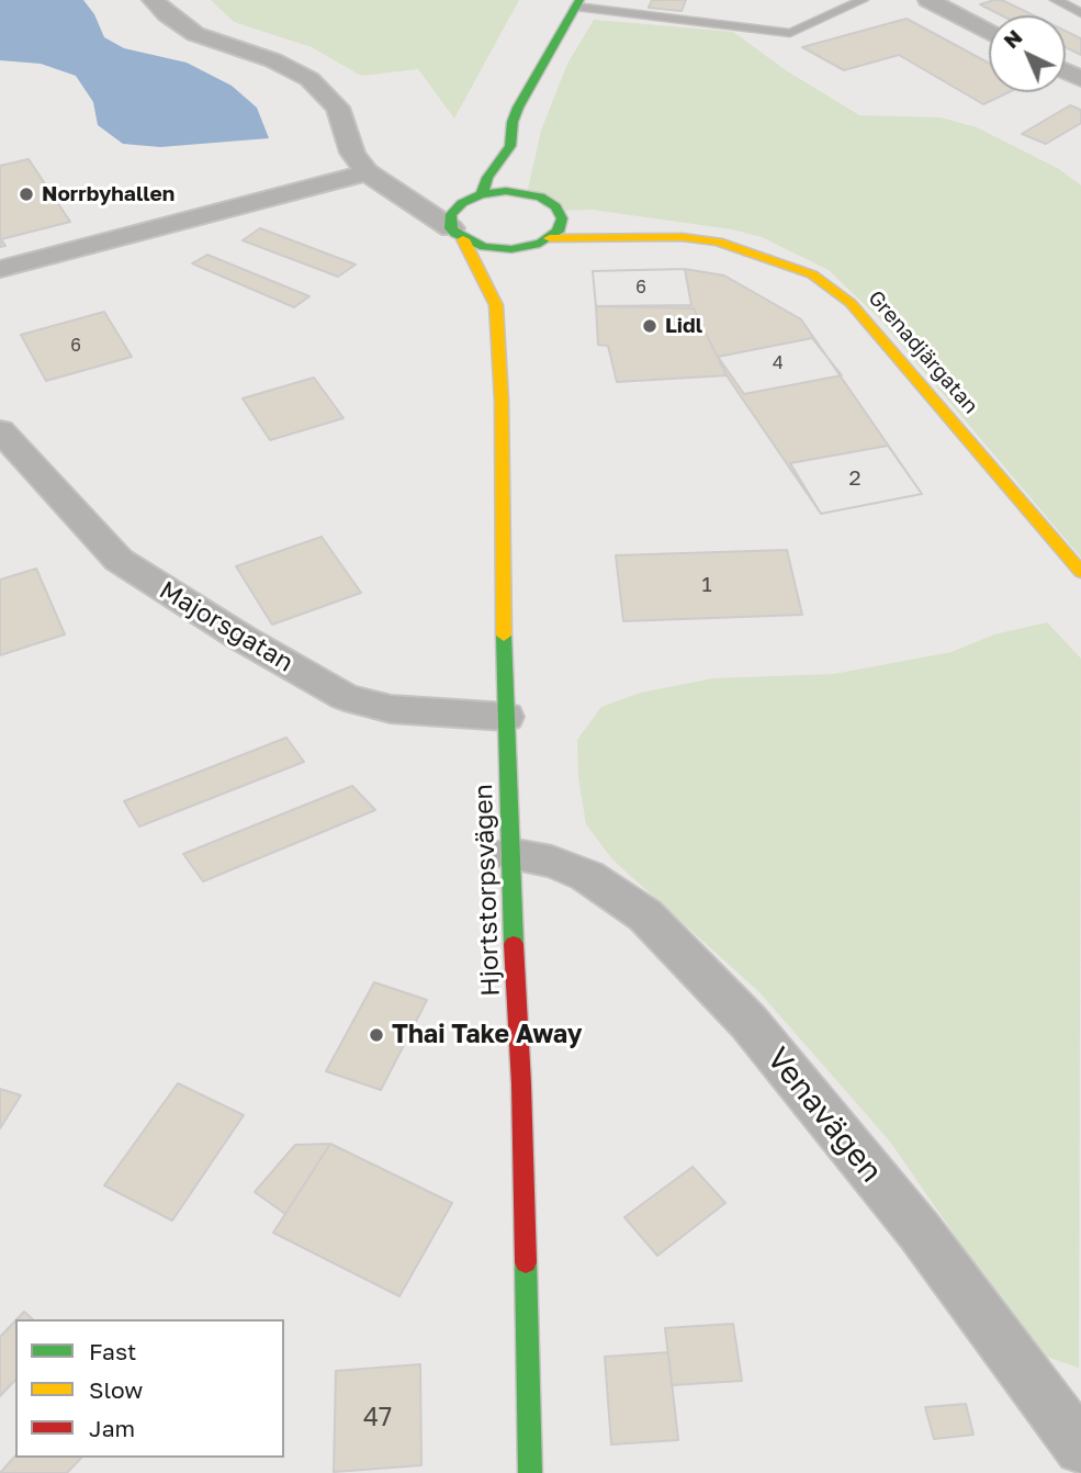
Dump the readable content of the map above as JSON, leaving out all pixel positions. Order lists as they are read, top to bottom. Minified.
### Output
{"streets":{"street":["Grenadjärgatan","Majorsgatan","Hjortstorpsvägen","Venavägen"]},"crossings":[["Majorsgatan","Hjortstorpsvägen"],["Hjortstorpsvägen","Venavägen"]],"places":["Norrbyhallen","Lidl","Thai Take Away"],"house_numbers":["6","6","4","2","1","47"],"legend":["Fast","Slow","Jam"],"north":"top left"}
